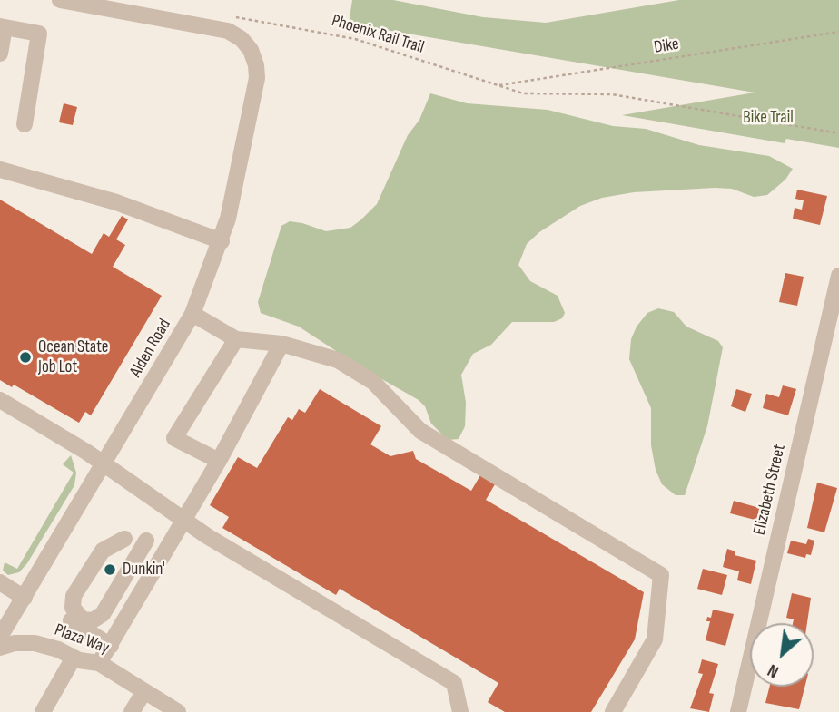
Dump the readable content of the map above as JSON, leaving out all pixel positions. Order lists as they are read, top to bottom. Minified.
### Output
{"streets":{"street":["Alden Road","Elizabeth Street","Plaza Way"],"path":["Phoenix Rail Trail","Dike"]},"crossings":[["Phoenix Rail Trail","Dike"]],"parks":["Bike Trail"],"places":["Ocean State Job Lot","Dunkin'"],"north":"bottom left"}
